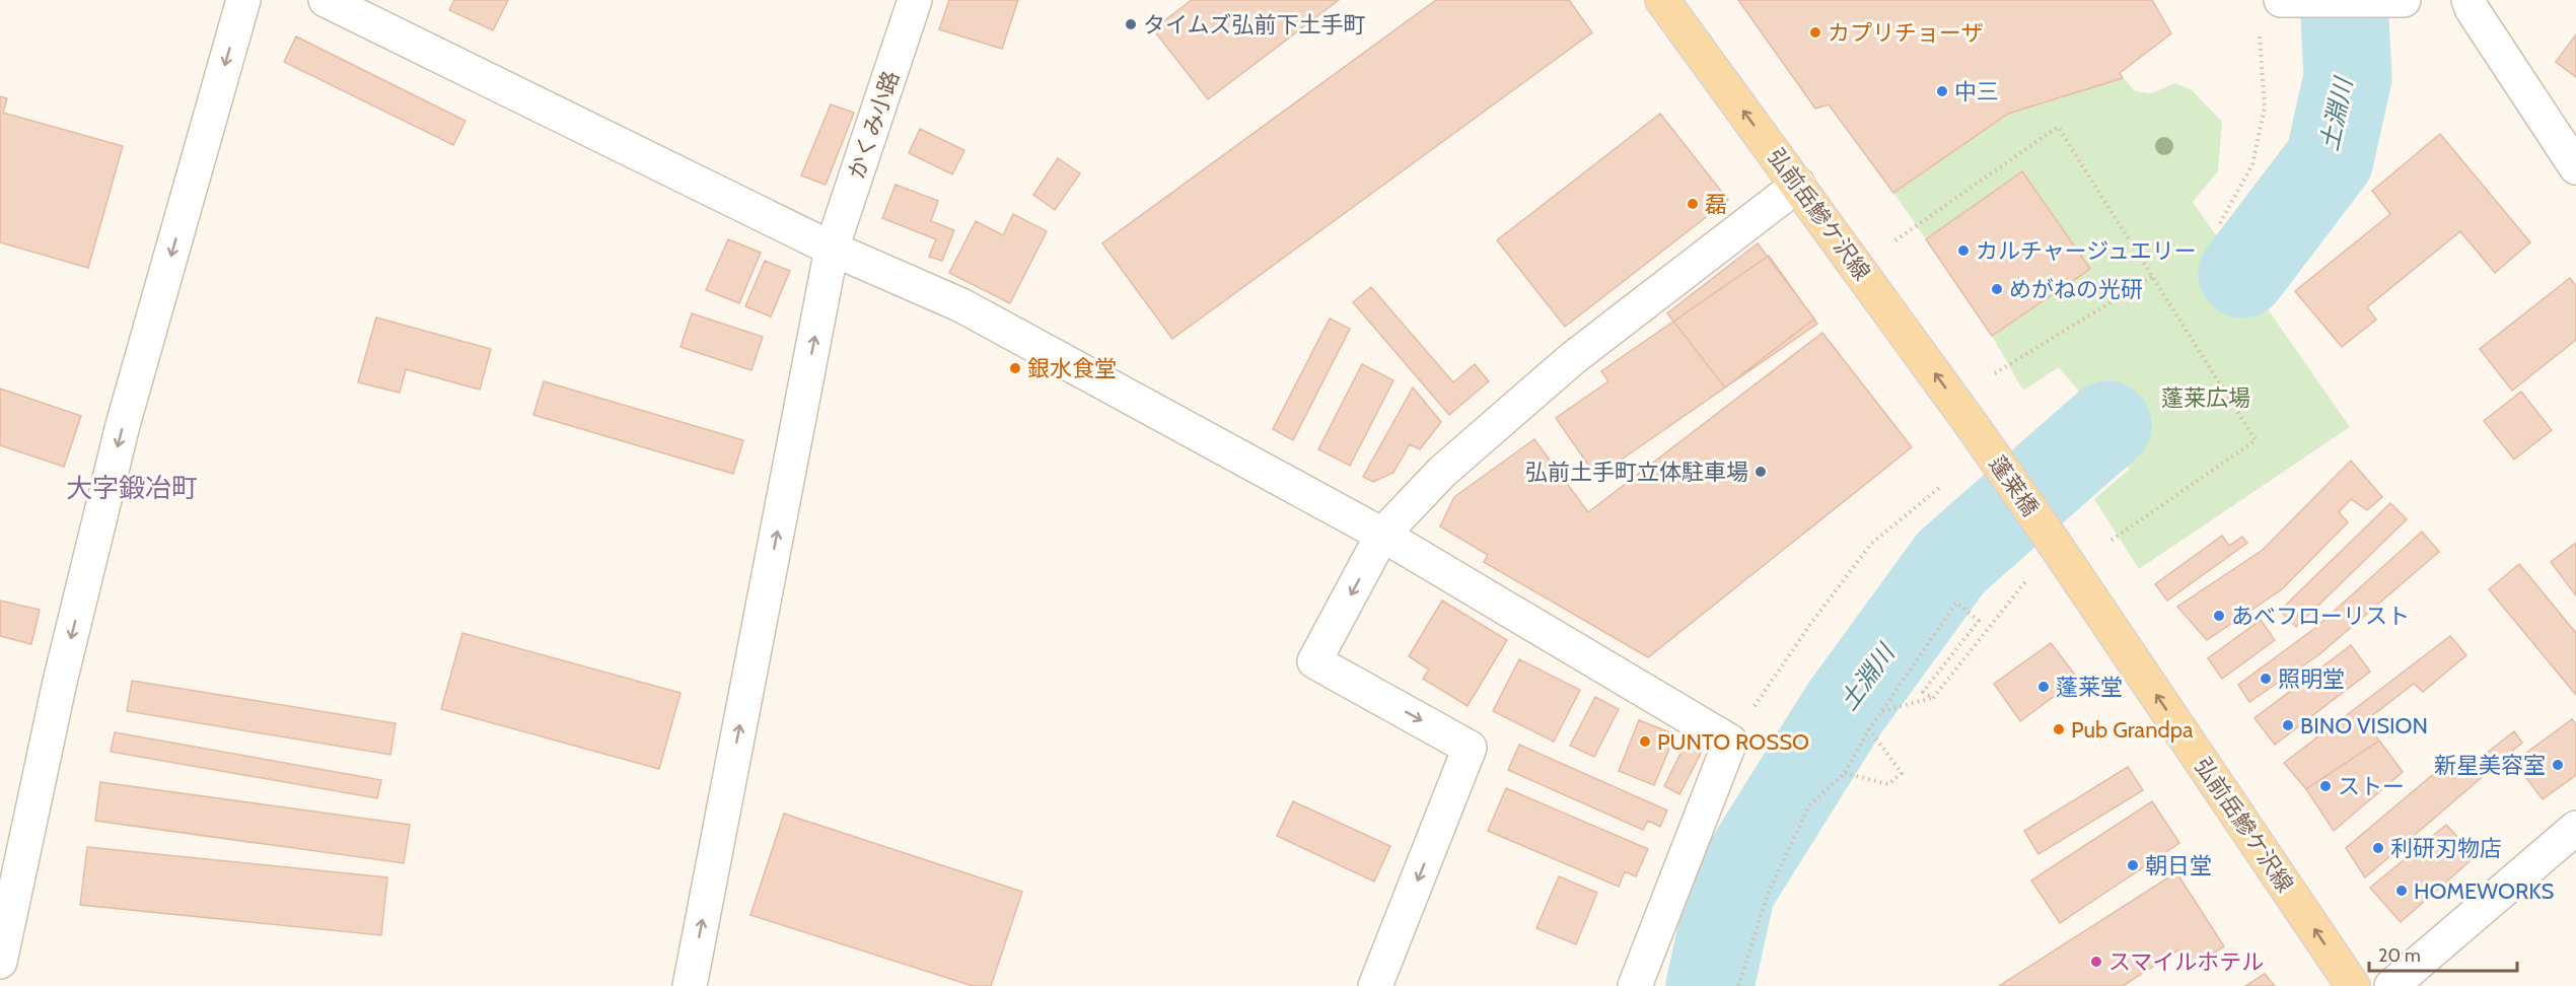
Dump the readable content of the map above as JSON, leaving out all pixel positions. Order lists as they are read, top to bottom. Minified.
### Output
{"streets":{"main road":["弘前岳鰺ケ沢線","蓬莱橋"],"street":["かくみ小路"]},"crossings":[["弘前岳鰺ケ沢線","蓬莱橋"]],"one_way":["かくみ小路","弘前岳鰺ケ沢線"],"districts":["大字鍛冶町"],"water":["土淵川"],"parks":["蓬莱広場"],"places":["タイムズ弘前下土手町","カプリチョーザ","中三","磊","カルチャージュエリー","めがねの光研","銀水食堂","弘前土手町立体駐車場","あべフローリスト","照明堂","蓬莱堂","BINO VISION","Pub Grandpa","PUNTO ROSSO","新星美容室","ストー","利研刃物店","朝日堂","HOMEWORKS","スマイルホテル"],"scale_bar":"20 m"}
